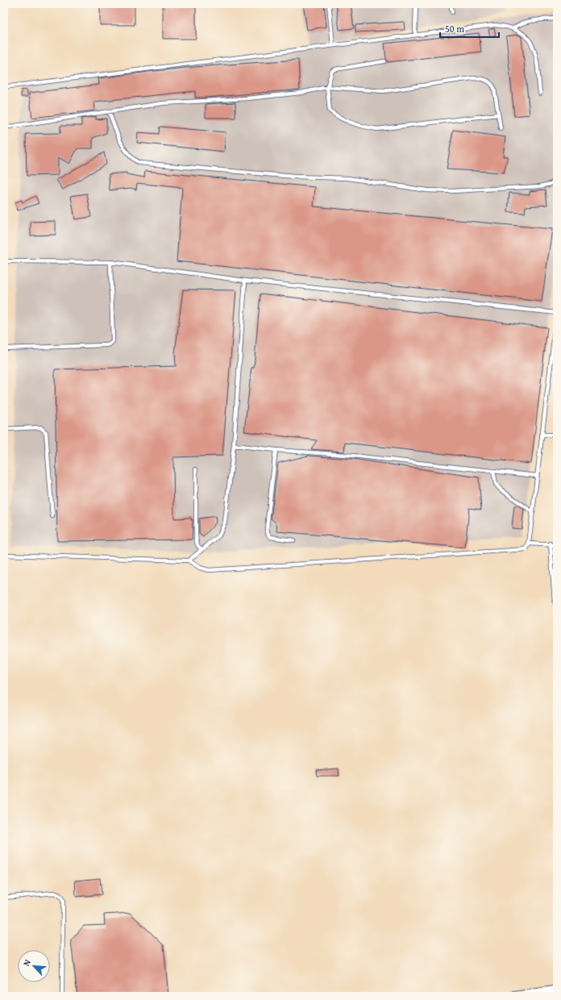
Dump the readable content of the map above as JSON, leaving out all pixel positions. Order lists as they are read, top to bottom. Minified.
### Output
{"scale_bar":"50 m","north":"top left"}
